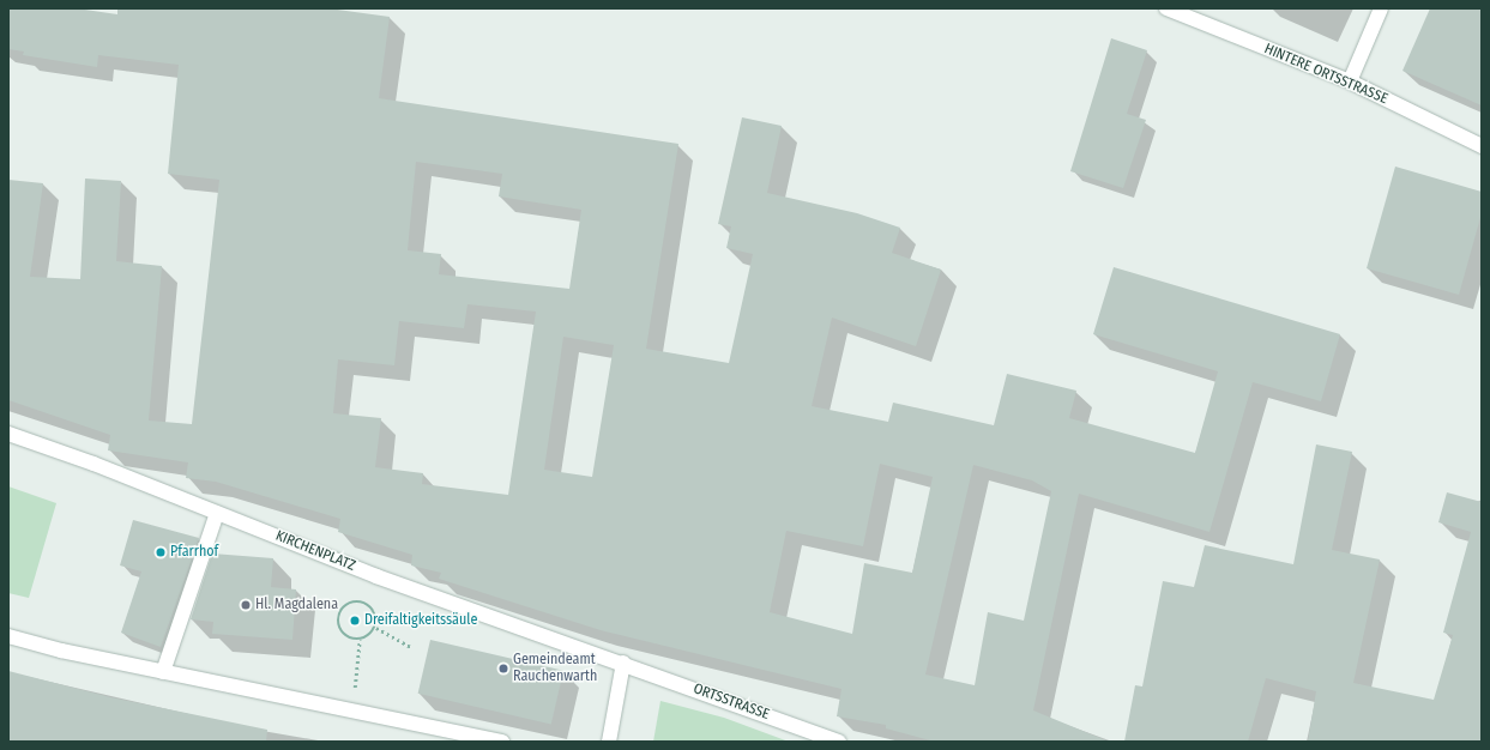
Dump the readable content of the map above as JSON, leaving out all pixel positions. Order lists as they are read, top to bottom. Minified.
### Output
{"streets":{"street":["HINTERE ORTSSTRASSE","KIRCHENPLATZ","ORTSSTRASSE"]},"crossings":[["KIRCHENPLATZ","ORTSSTRASSE"]],"places":["Pfarrhof","Hl. Magdalena","Dreifaltigkeitssäule","Gemeindeamt Rauchenwarth"]}
